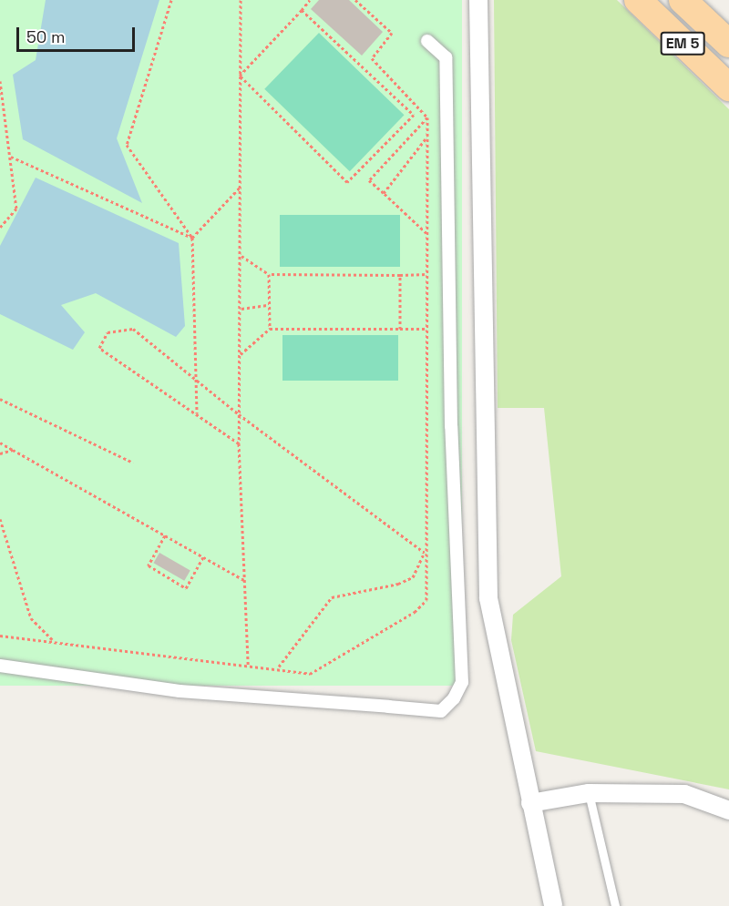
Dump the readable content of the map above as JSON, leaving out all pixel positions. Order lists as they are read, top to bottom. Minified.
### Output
{"streets":{"main road":["EM 5"]},"scale_bar":"50 m"}
